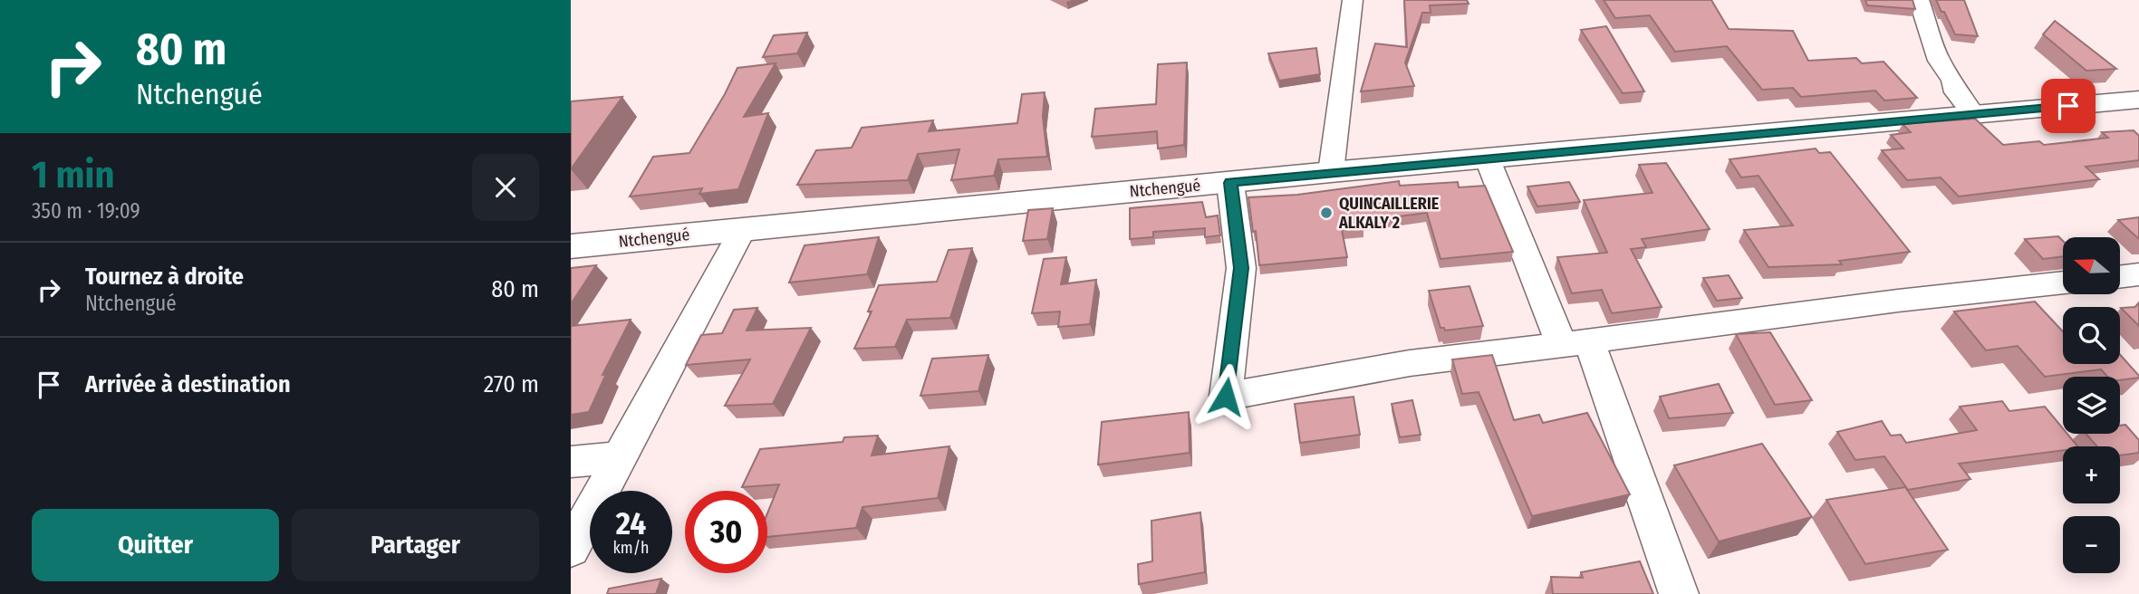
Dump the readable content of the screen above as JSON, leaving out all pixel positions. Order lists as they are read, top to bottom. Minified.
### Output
{"streets":{"main road":["Ntchengué"]},"places":["QUINCAILLERIE ALKALY 2"],"north":"left","page":{"turn":["80 m","Ntchengué"],"heading":["1 min","350 m · 19:09"],"map_buttons":["+","−"],"list":[{"name":"Tournez à droite","note":"Ntchengué","value":"80 m"},{"name":"Arrivée à destination","value":"270 m"}],"speed":"24 km/h","limit":"30","buttons":["Quitter","Partager"]}}
